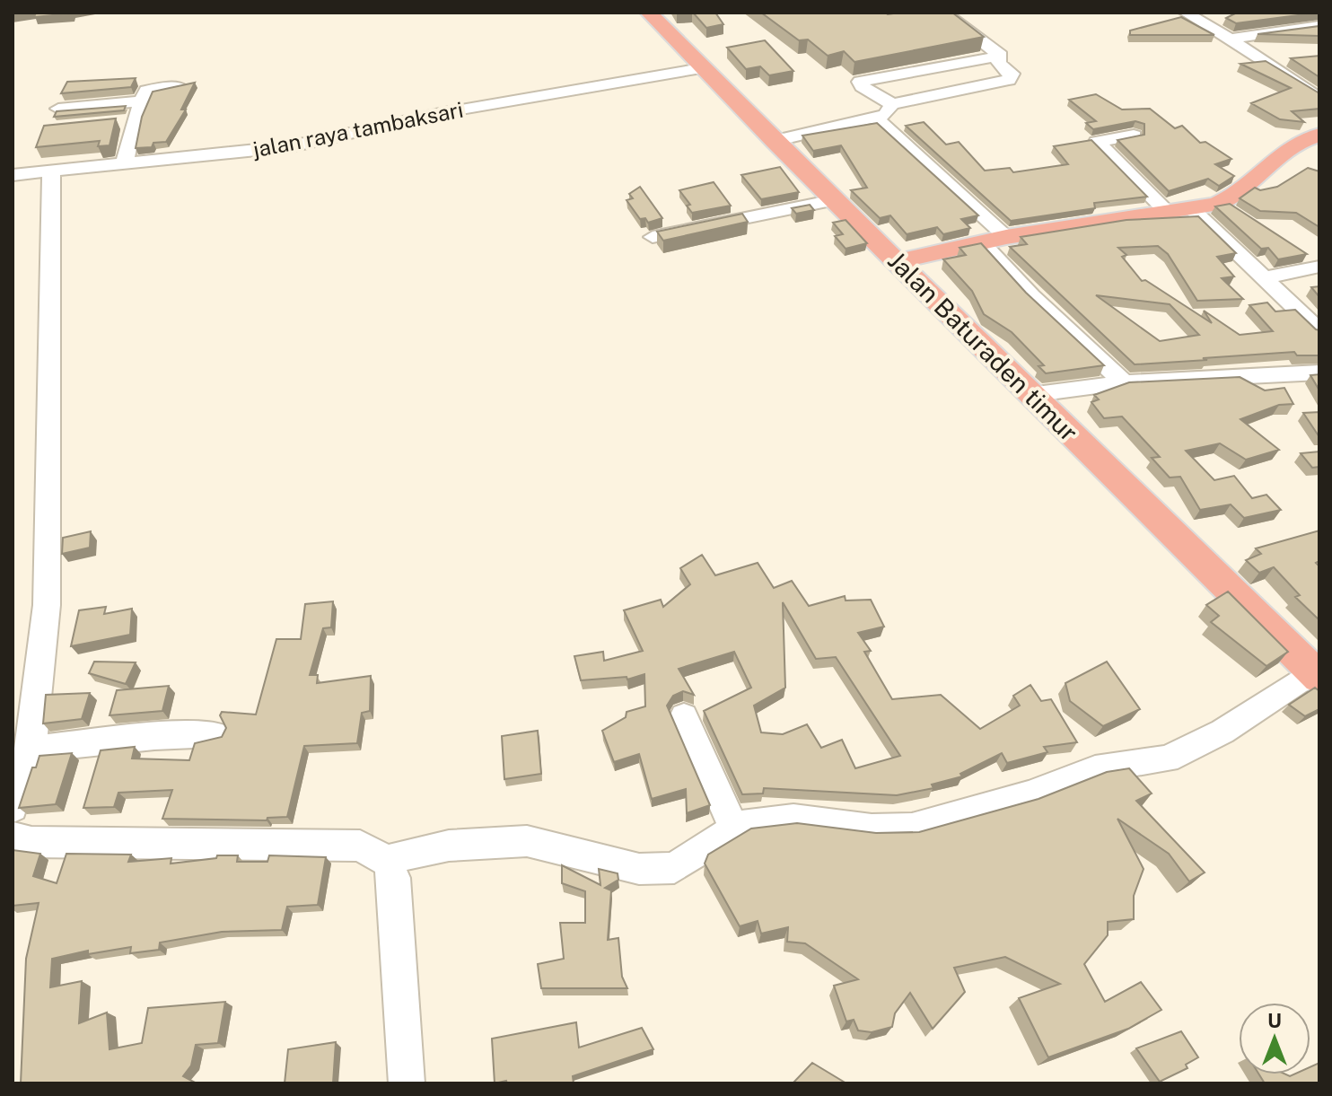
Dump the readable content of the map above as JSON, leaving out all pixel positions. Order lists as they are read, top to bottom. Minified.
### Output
{"streets":{"main road":["Jalan Baturaden timur"],"street":["jalan raya tambaksari"]},"crossings":[["jalan raya tambaksari","Jalan Baturaden timur"]],"north":"top"}
